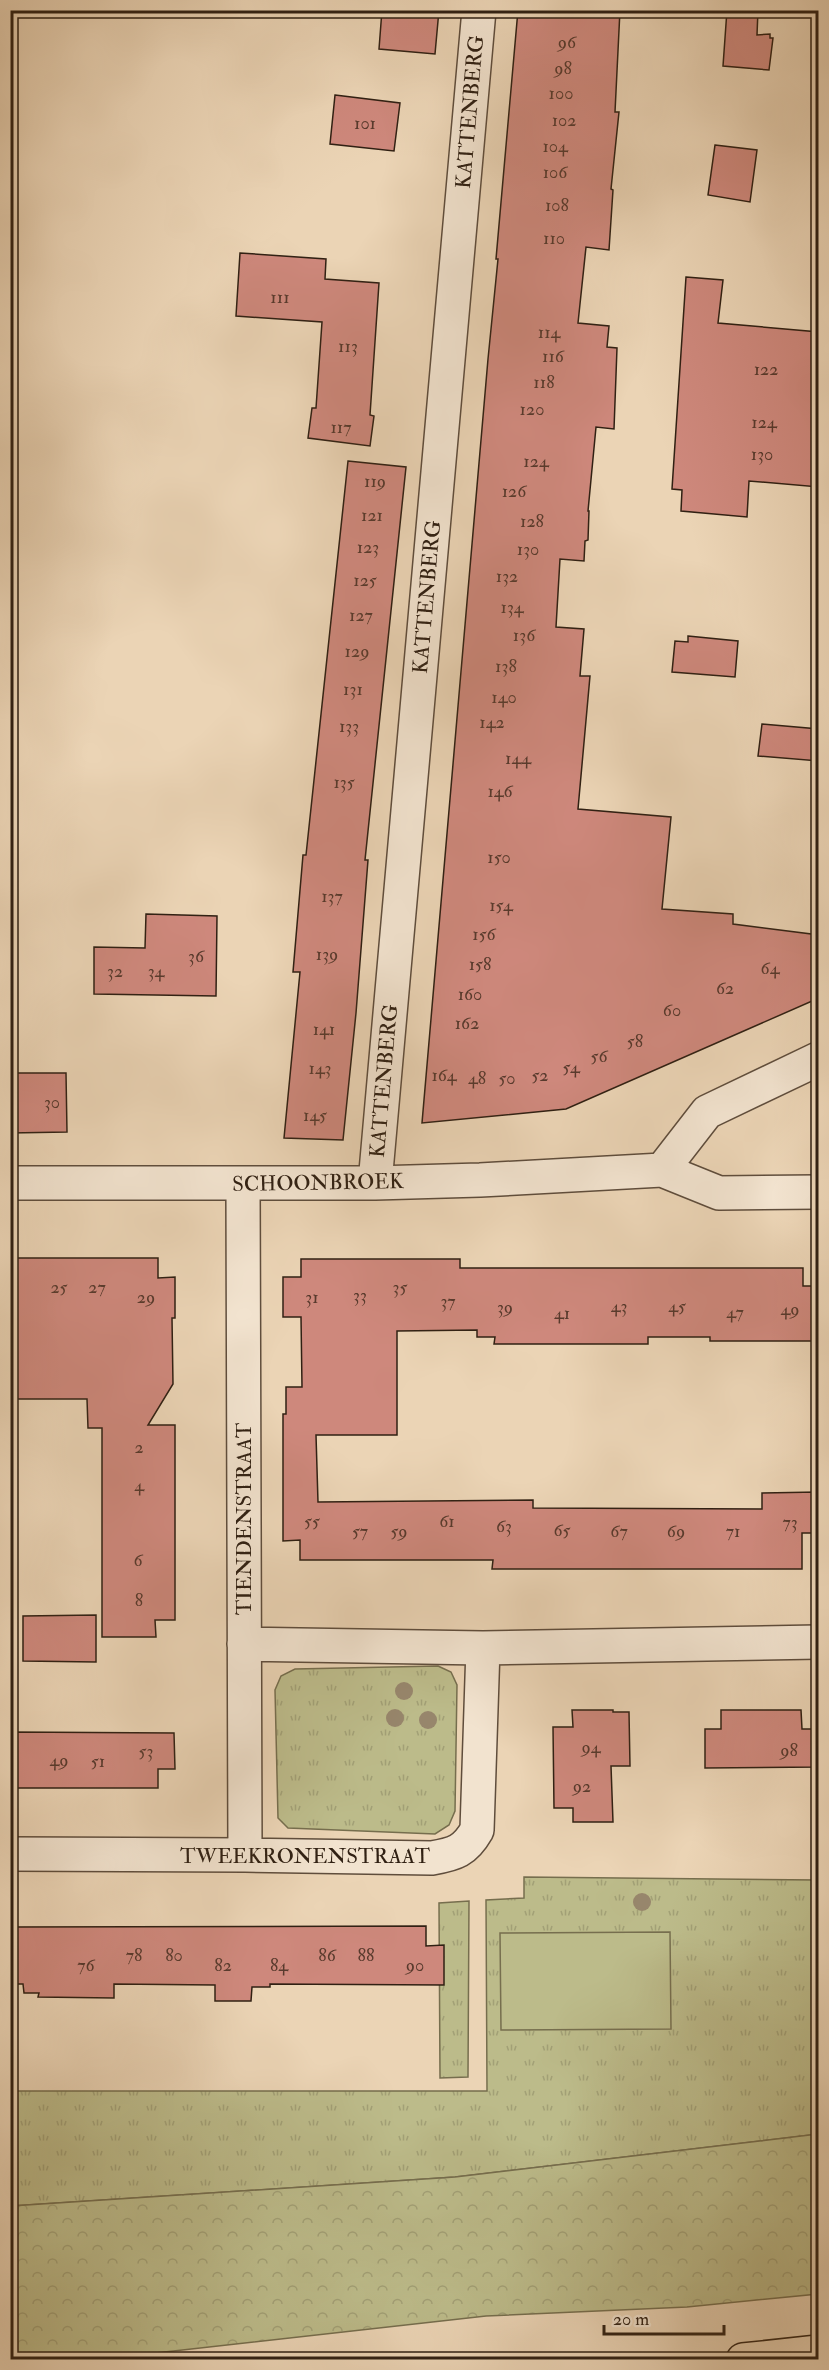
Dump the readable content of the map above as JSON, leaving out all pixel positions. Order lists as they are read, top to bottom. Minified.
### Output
{"streets":{"street":["KATTENBERG","SCHOONBROEK","TIENDENSTRAAT","TWEEKRONENSTRAAT"]},"crossings":[["KATTENBERG","SCHOONBROEK"],["SCHOONBROEK","TIENDENSTRAAT"],["TIENDENSTRAAT","TWEEKRONENSTRAAT"]],"house_numbers":["96","98","100","102","101","104","106","108","110","111","114","113","116","122","118","120","124","117","130","124","119","126","121","128","123","130","132","125","134","127","136","129","138","131","140","142","133","144","135","146","150","137","154","156","139","36","158","64","32","34","62","160","60","162","141","58","56","54","143","164","52","48","50","30","145","25","27","35","33","29","31","37","43","45","39","49","47","41","2","4","55","61","73","63","65","57","59","67","69","71","6","8","94","98","53","49","51","92","78","80","86","88","76","82","84","90"],"scale_bar":"20 m"}
